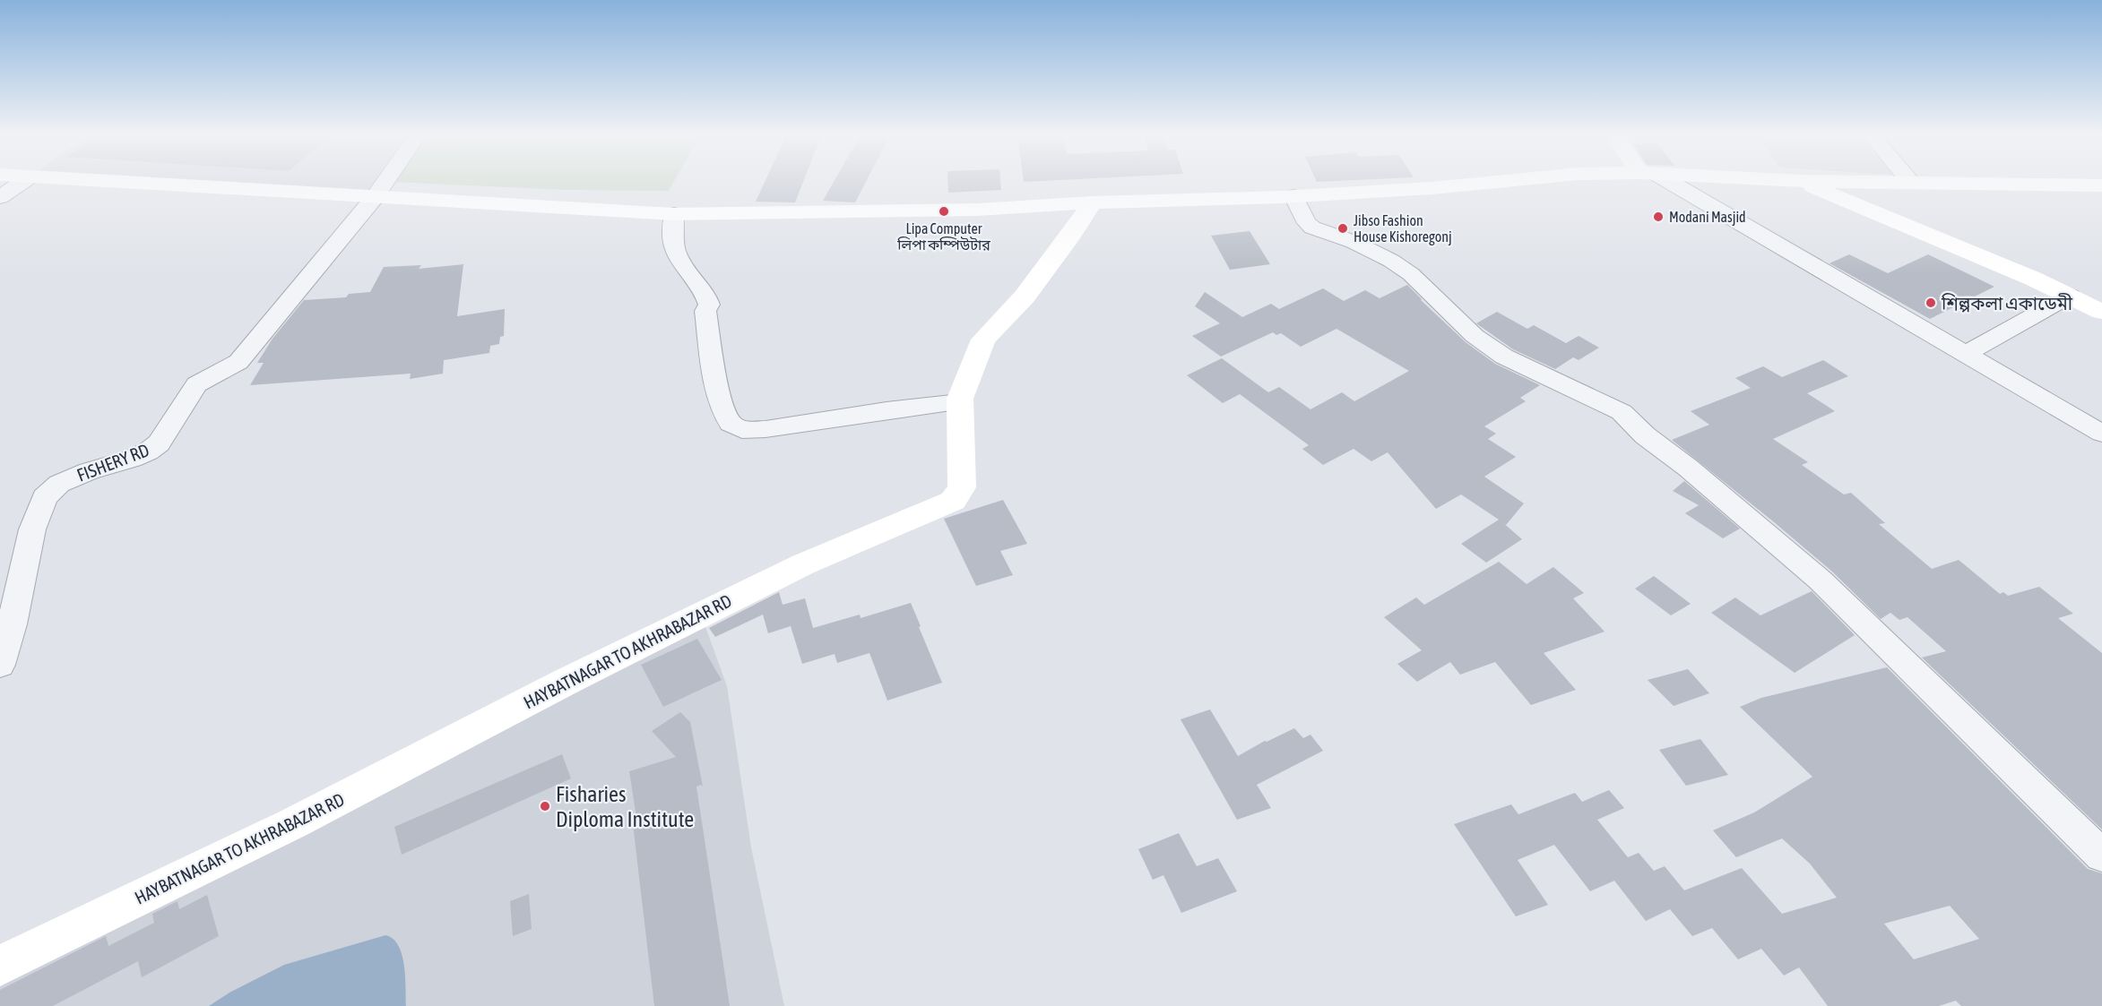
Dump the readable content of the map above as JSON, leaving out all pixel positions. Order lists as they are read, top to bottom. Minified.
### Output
{"streets":{"street":["FISHERY RD","HAYBATNAGAR TO AKHRABAZAR RD"]},"places":["Lipa Computer লিপা কম্পিউটার","Modani Masjid","Jibso Fashion House Kishoregonj","শিল্পকলা একাডেমী","Fisharies Diploma Institute"]}
